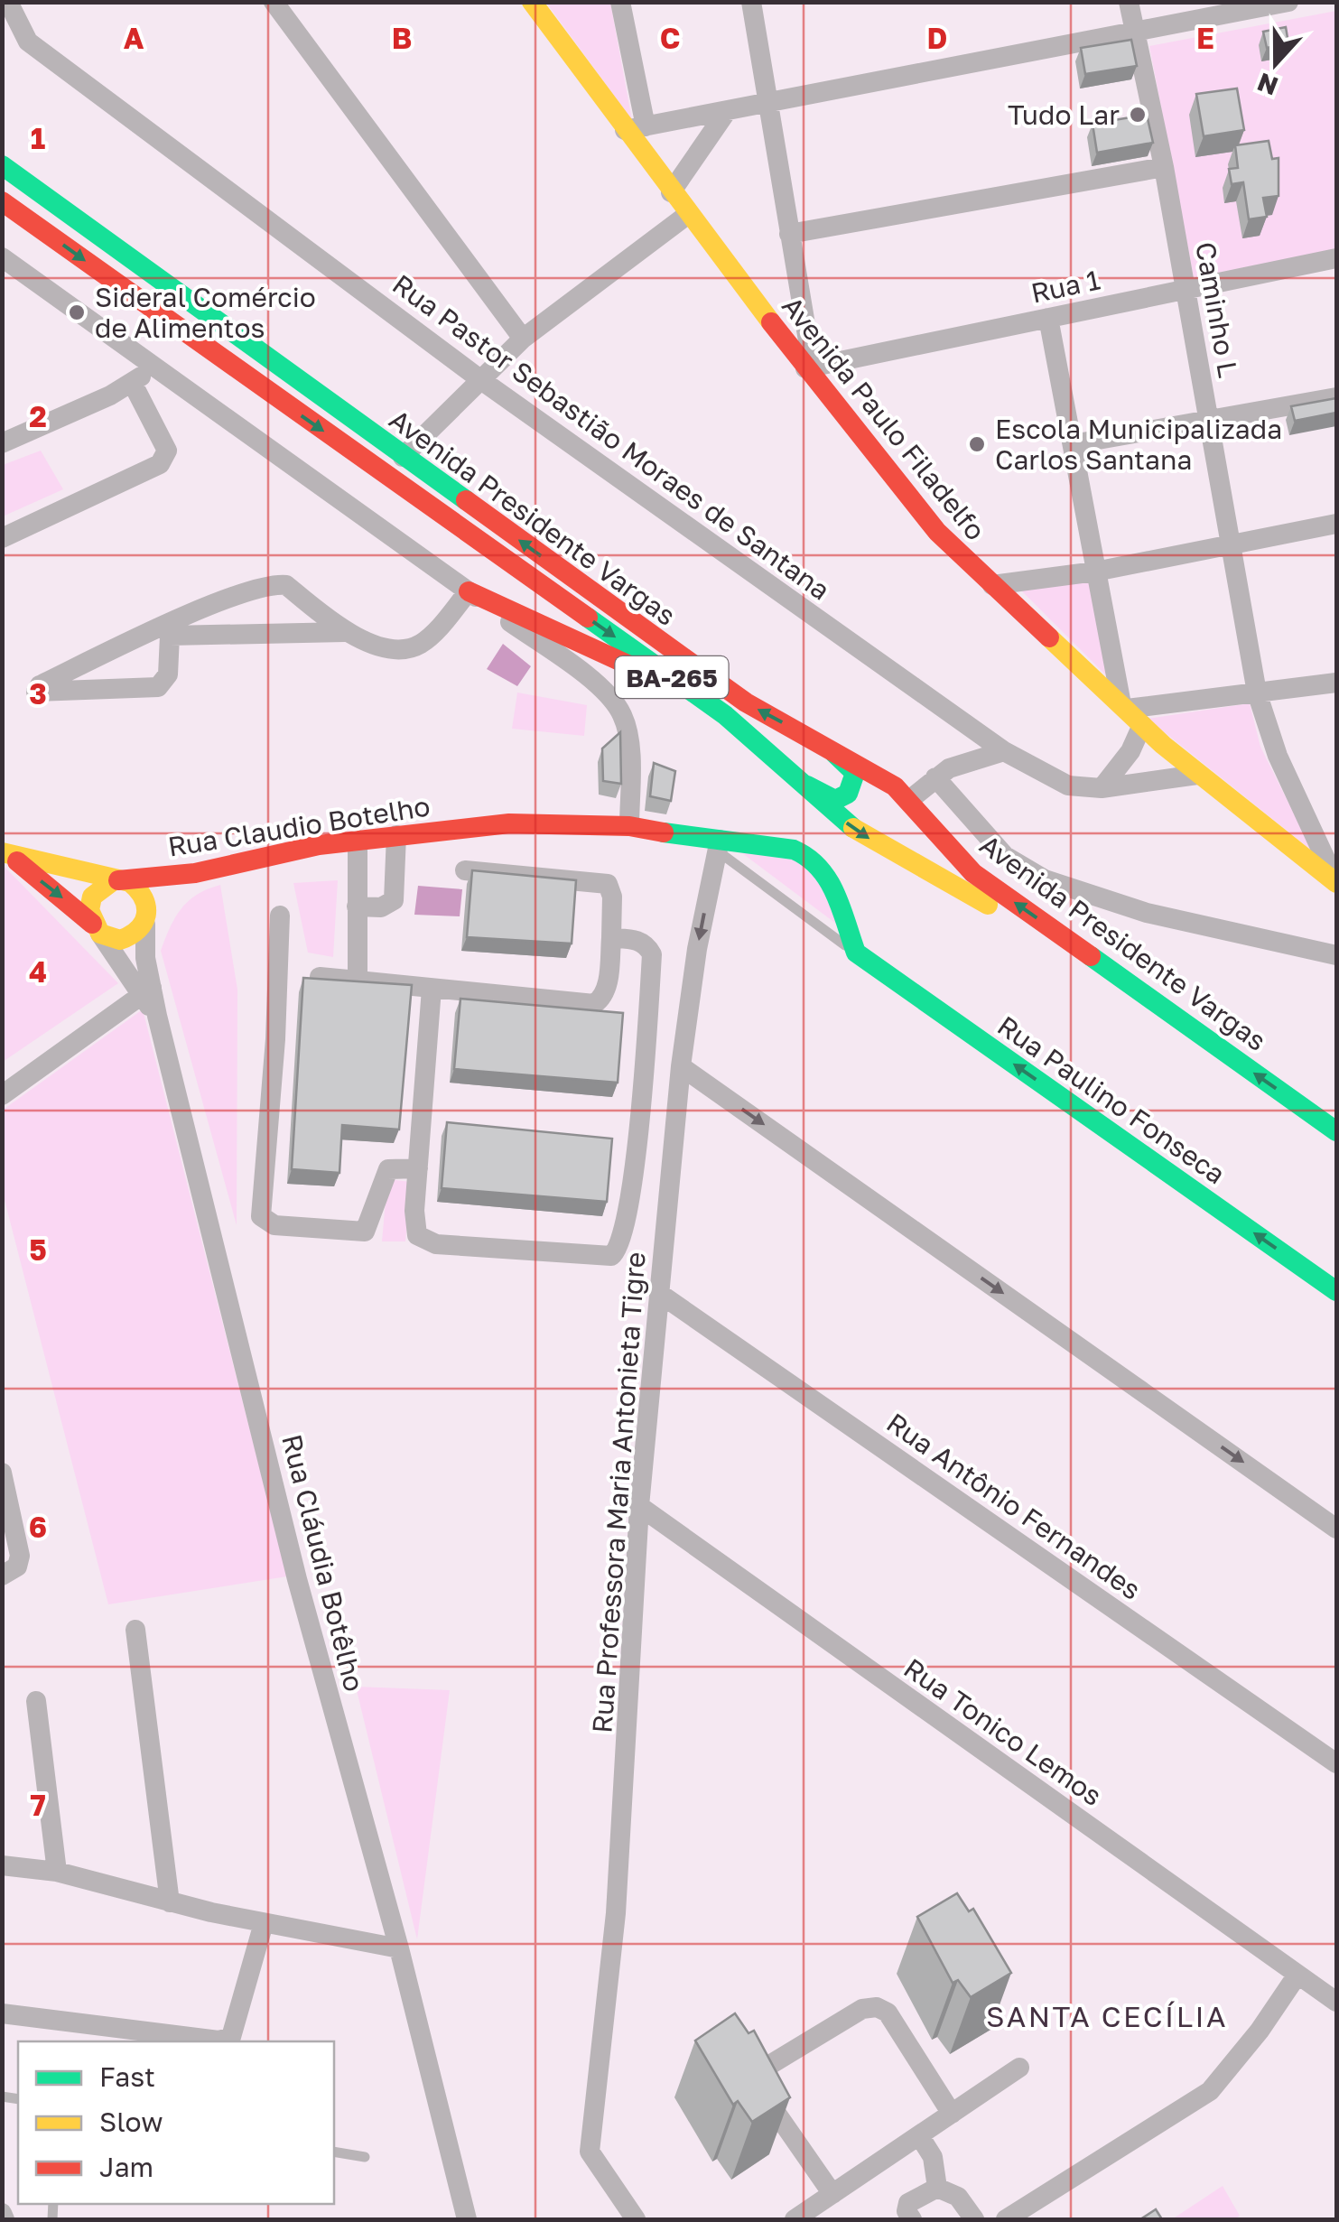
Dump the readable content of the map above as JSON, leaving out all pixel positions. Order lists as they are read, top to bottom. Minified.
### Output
{"streets":{"main road":["Avenida Paulo Filadelfo","Avenida Presidente Vargas","BA-265","Rua Claudio Botelho","Rua Paulino Fonseca"],"street":["Rua 1","Caminho L","Rua Pastor Sebastião Moraes de Santana","Rua Professora Maria Antonieta Tigre","Rua Antônio Fernandes","Rua Cláudia Botêlho","Rua Tonico Lemos"]},"crossings":[["Rua 1","Caminho L"],["Rua 1","Avenida Paulo Filadelfo"],["Caminho L","Avenida Paulo Filadelfo"],["Avenida Paulo Filadelfo","Rua Pastor Sebastião Moraes de Santana"],["Rua Claudio Botelho","Rua Paulino Fonseca"],["Rua Claudio Botelho","Rua Professora Maria Antonieta Tigre"],["Rua Claudio Botelho","Rua Cláudia Botêlho"],["Rua Paulino Fonseca","Rua Professora Maria Antonieta Tigre"],["Rua Professora Maria Antonieta Tigre","Rua Antônio Fernandes"],["Rua Professora Maria Antonieta Tigre","Rua Tonico Lemos"]],"one_way":["Rua Paulino Fonseca"],"districts":["SANTA CECÍLIA"],"places":["Tudo Lar","Sideral Comércio de Alimentos","Escola Municipalizada Carlos Santana"],"legend":["Fast","Slow","Jam"],"north":"bottom","grid":{"columns":["A","B","C","D","E"],"rows":["1","2","3","4","5","6","7"]}}
